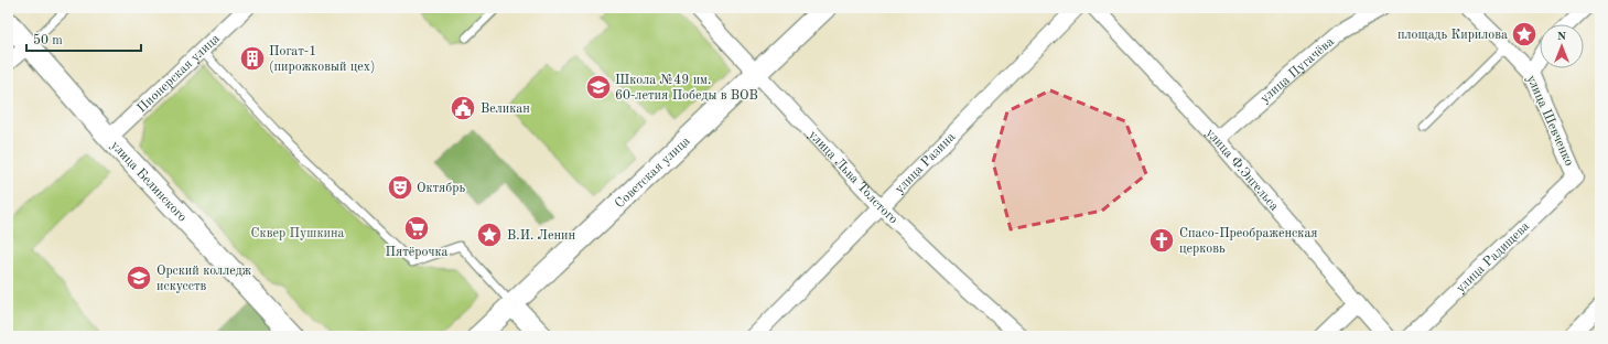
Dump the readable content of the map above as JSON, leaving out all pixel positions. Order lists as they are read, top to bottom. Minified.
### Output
{"streets":{"street":["улица Пугачёва","Пионерская улица","улица Шевченко","улица Разина","улица Ф.Энгельса","Советская улица","улица Льва Толстого","улица Белинского","улица Радищева"]},"crossings":[["улица Пугачёва","улица Ф.Энгельса"],["Пионерская улица","улица Белинского"],["улица Шевченко","улица Радищева"],["улица Разина","улица Льва Толстого"],["Советская улица","улица Льва Толстого"]],"parks":["Сквер Пушкина"],"places":{"place":["площадь Кирилова","В.И. Ленин"],"building":["Погат-1 (пирожковый цех)"],"school or university":["Школа №49 им. 60-летия Победы в ВОВ","Орский колледж искусств"],"public building":["Великан"],"theatre":["Октябрь"],"supermarket":["Пятёрочка"],"church":["Спасо-Преображенская церковь"]},"scale_bar":"50 m","north":"top"}
